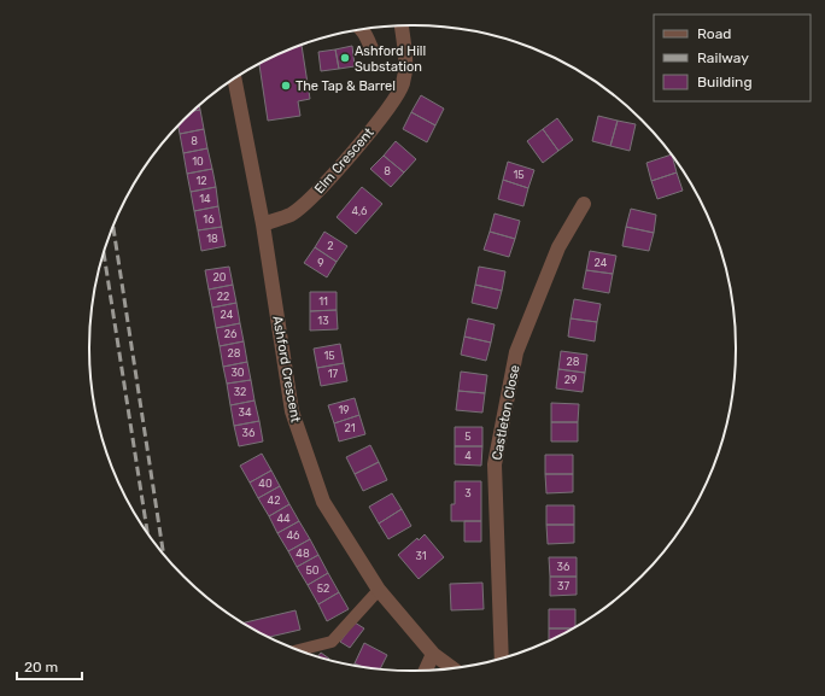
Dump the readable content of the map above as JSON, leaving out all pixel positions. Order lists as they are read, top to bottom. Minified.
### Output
{"streets":{"street":["Elm Crescent","Ashford Crescent","Castleton Close"]},"crossings":[["Elm Crescent","Ashford Crescent"]],"places":["Ashford Hill Substation","The Tap & Barrel"],"house_numbers":["8","10","8","15","12","14","4,6","16","18","2","9","24","20","22","11","24","13","26","28","15","28","30","17","29","32","19","34","21","36","5","4","40","3","42","44","46","48","31","36","50","37","52"],"legend":["Road","Railway","Building"],"scale_bar":"20 m"}
